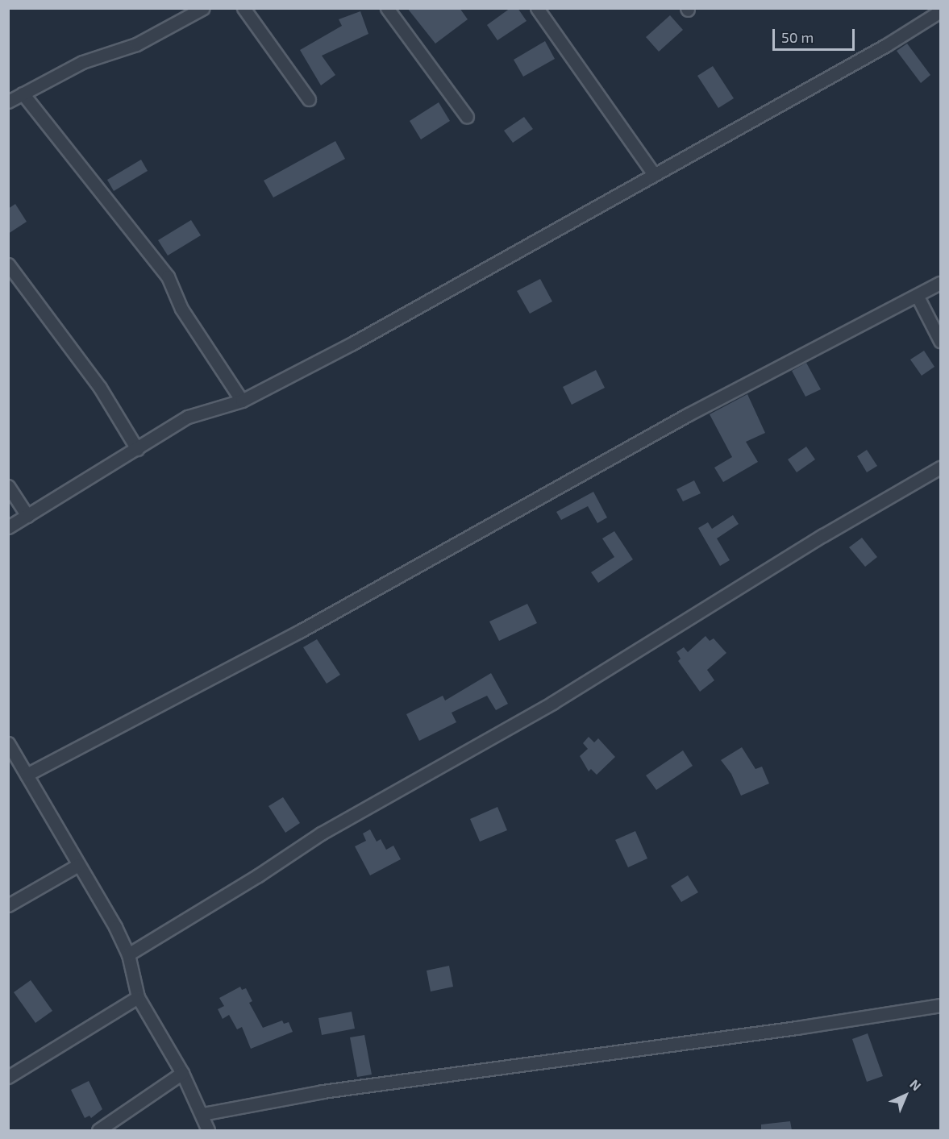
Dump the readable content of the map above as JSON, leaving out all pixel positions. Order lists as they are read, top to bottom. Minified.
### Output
{"scale_bar":"50 m","north":"top right"}
